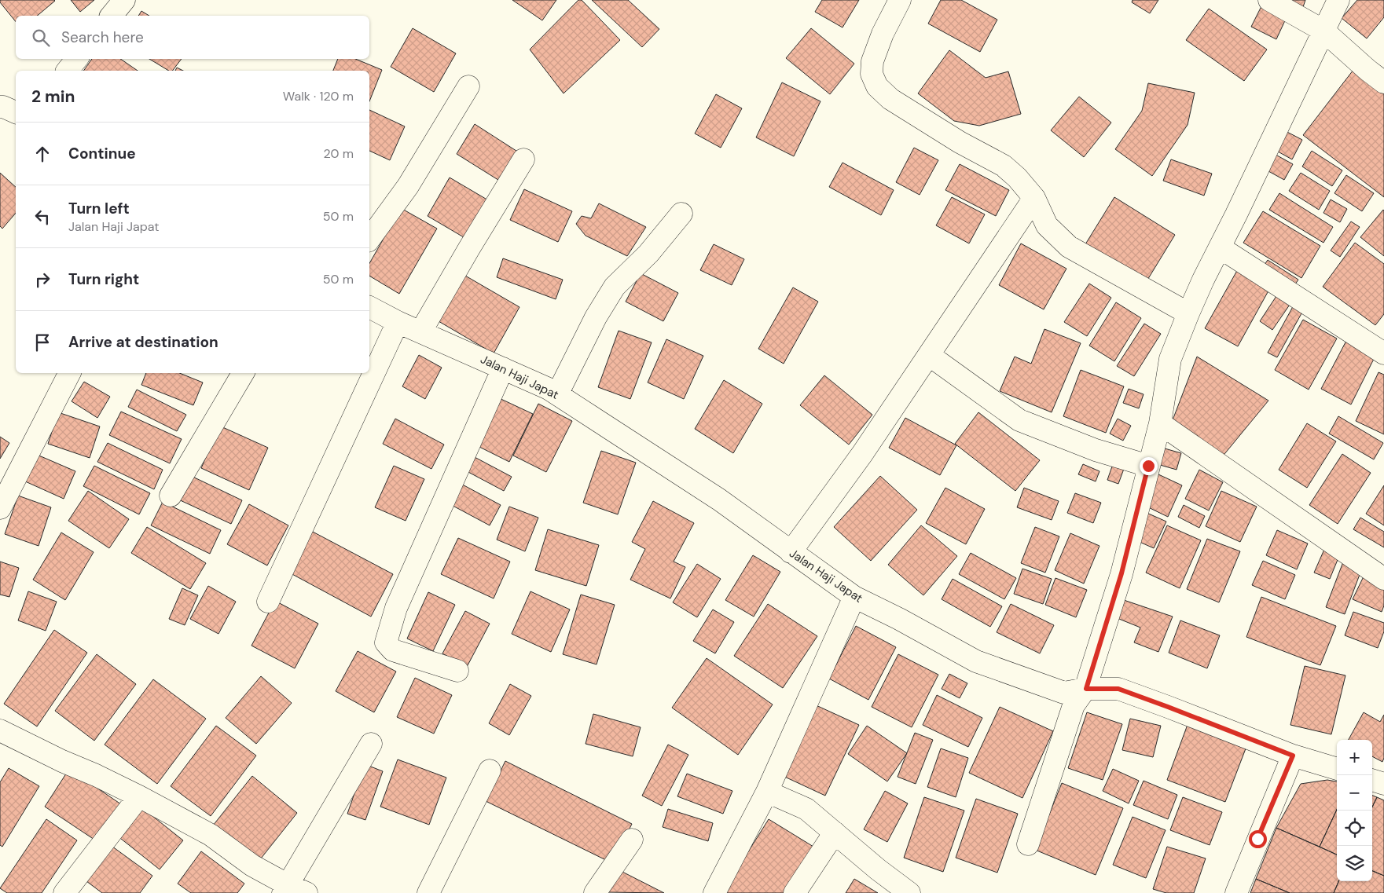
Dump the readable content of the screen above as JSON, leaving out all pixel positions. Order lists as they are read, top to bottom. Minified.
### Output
{"streets":{"street":["Jalan Haji Japat"]},"page":{"search":"Search here","heading":["2 min","Walk · 120 m"],"list":[["Continue","20 m"],["Turn left","Jalan Haji Japat","50 m"],["Turn right","50 m"],"Arrive at destination"],"map_buttons":["+","−"]}}
